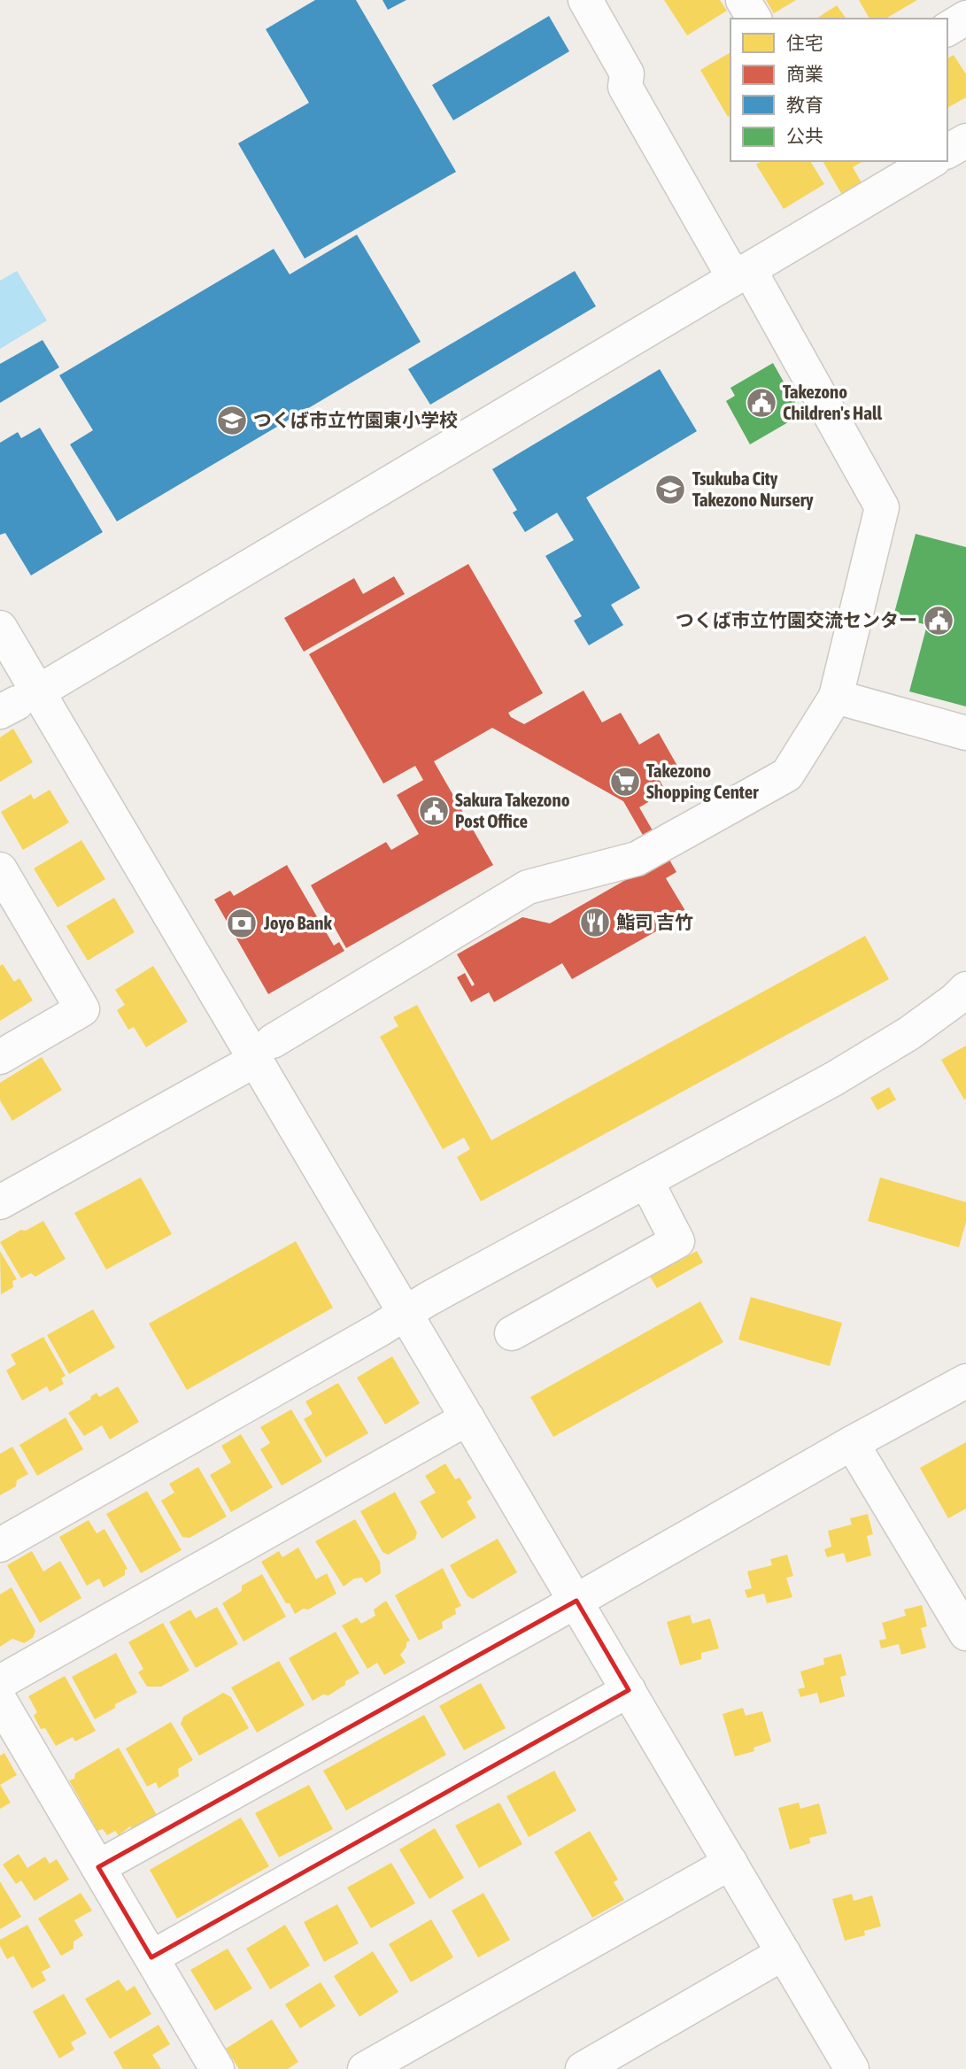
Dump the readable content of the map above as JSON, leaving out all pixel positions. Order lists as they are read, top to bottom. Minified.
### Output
{"places":{"public building":["Takezono Children's Hall","つくば市立竹園交流センター","Sakura Takezono Post Office"],"school or university":["つくば市立竹園東小学校","Tsukuba City Takezono Nursery"],"supermarket":["Takezono Shopping Center"],"restaurant":["鮨司 吉竹"],"bank":["Joyo Bank"]},"legend":["住宅","商業","教育","公共"]}
